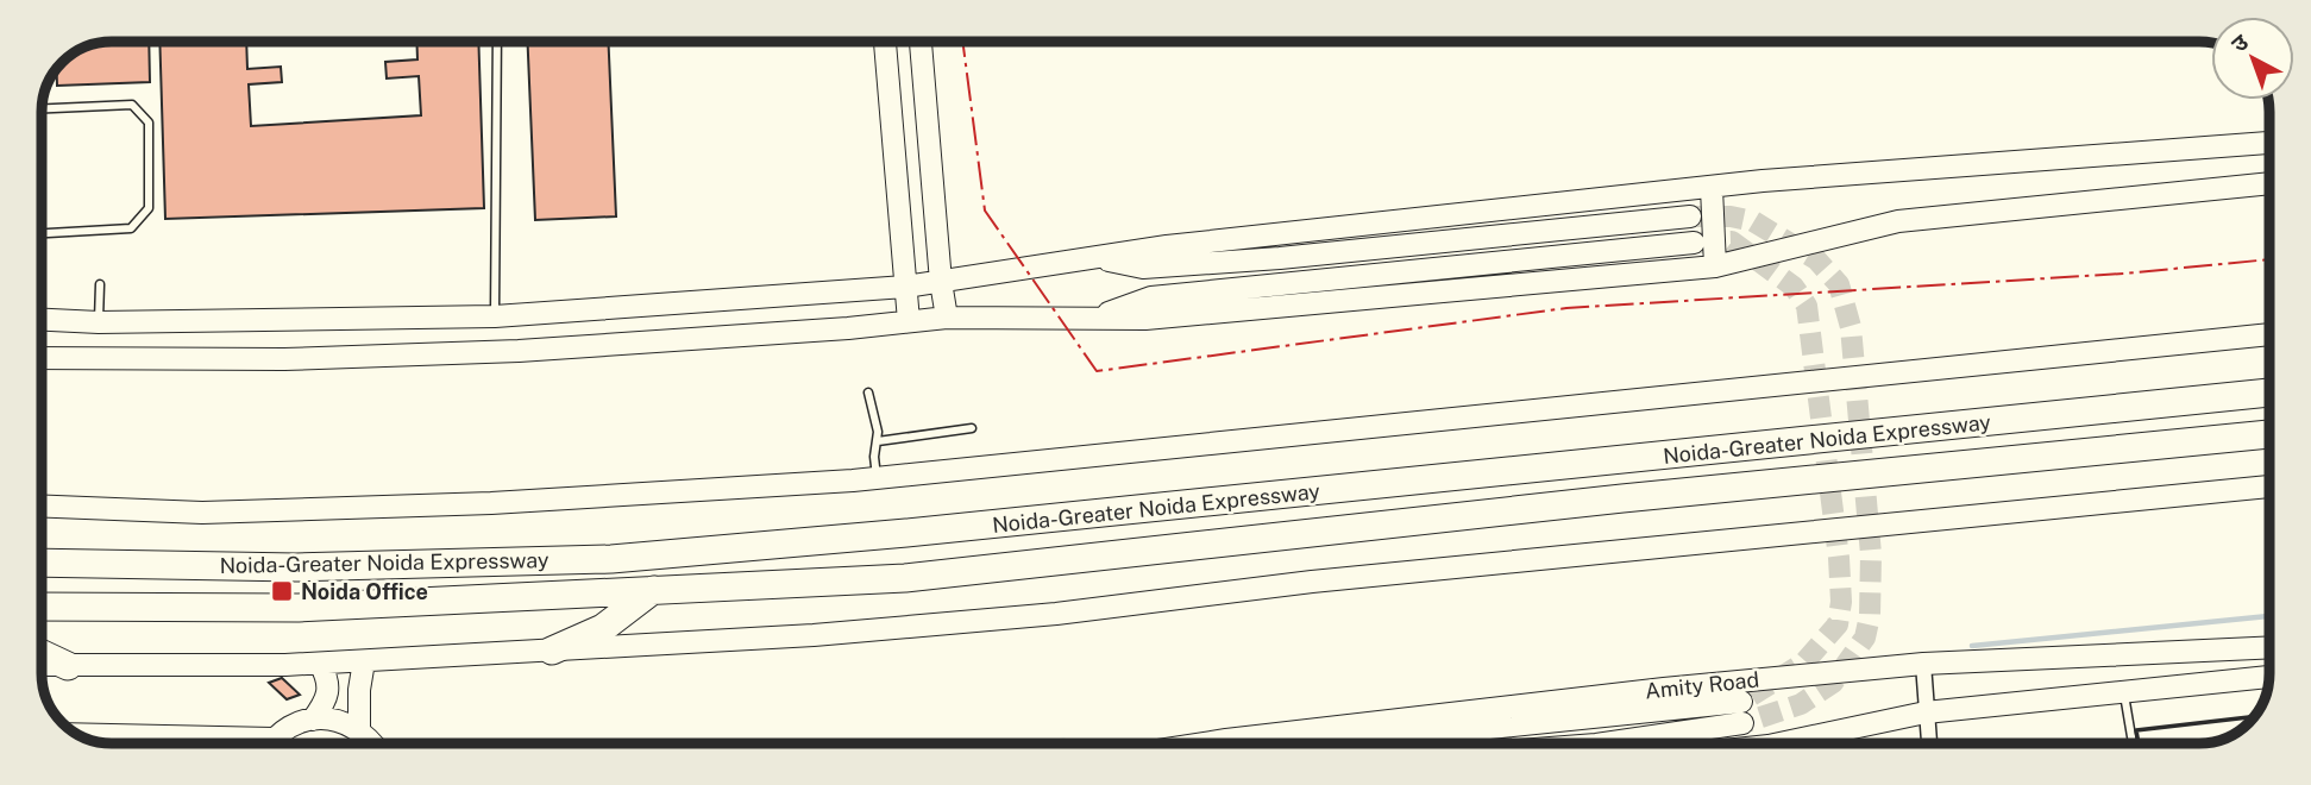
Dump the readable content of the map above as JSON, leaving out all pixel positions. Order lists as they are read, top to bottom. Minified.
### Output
{"streets":{"highway":["Noida-Greater Noida Expressway"],"street":["Amity Road"]},"places":{"transit":["Noida Office"]},"north":"top left"}
